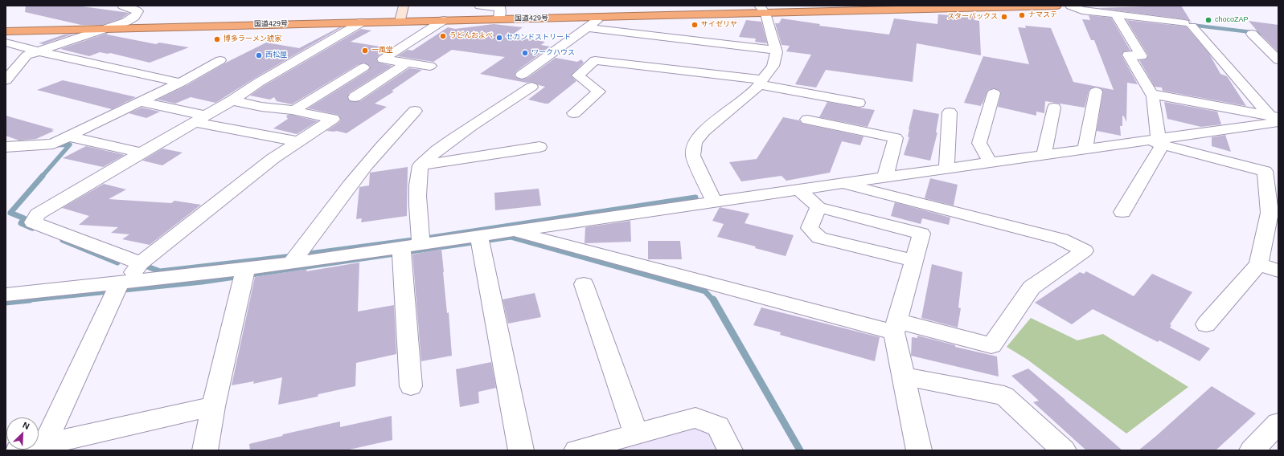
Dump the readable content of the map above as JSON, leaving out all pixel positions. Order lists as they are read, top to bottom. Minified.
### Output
{"streets":{"highway":["国道429号"]},"places":["ナマステ","スターバックス","chocoZAP","サイゼリヤ","うどんおよべ","セカンドストリート","博多ラーメン琥家","一風堂","ワークハウス","西松屋"],"north":"top right"}
